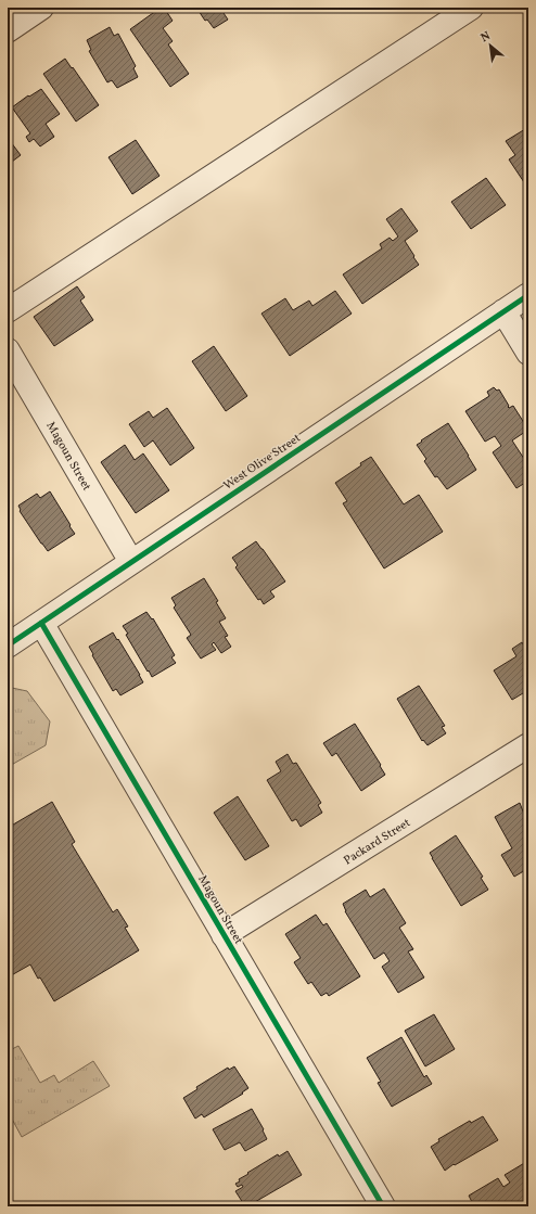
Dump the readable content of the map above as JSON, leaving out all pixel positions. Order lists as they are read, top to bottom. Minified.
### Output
{"streets":{"street":["Magoun Street","West Olive Street","Packard Street"]},"crossings":[["Magoun Street","West Olive Street"],["Magoun Street","Packard Street"]],"north":"top left"}
